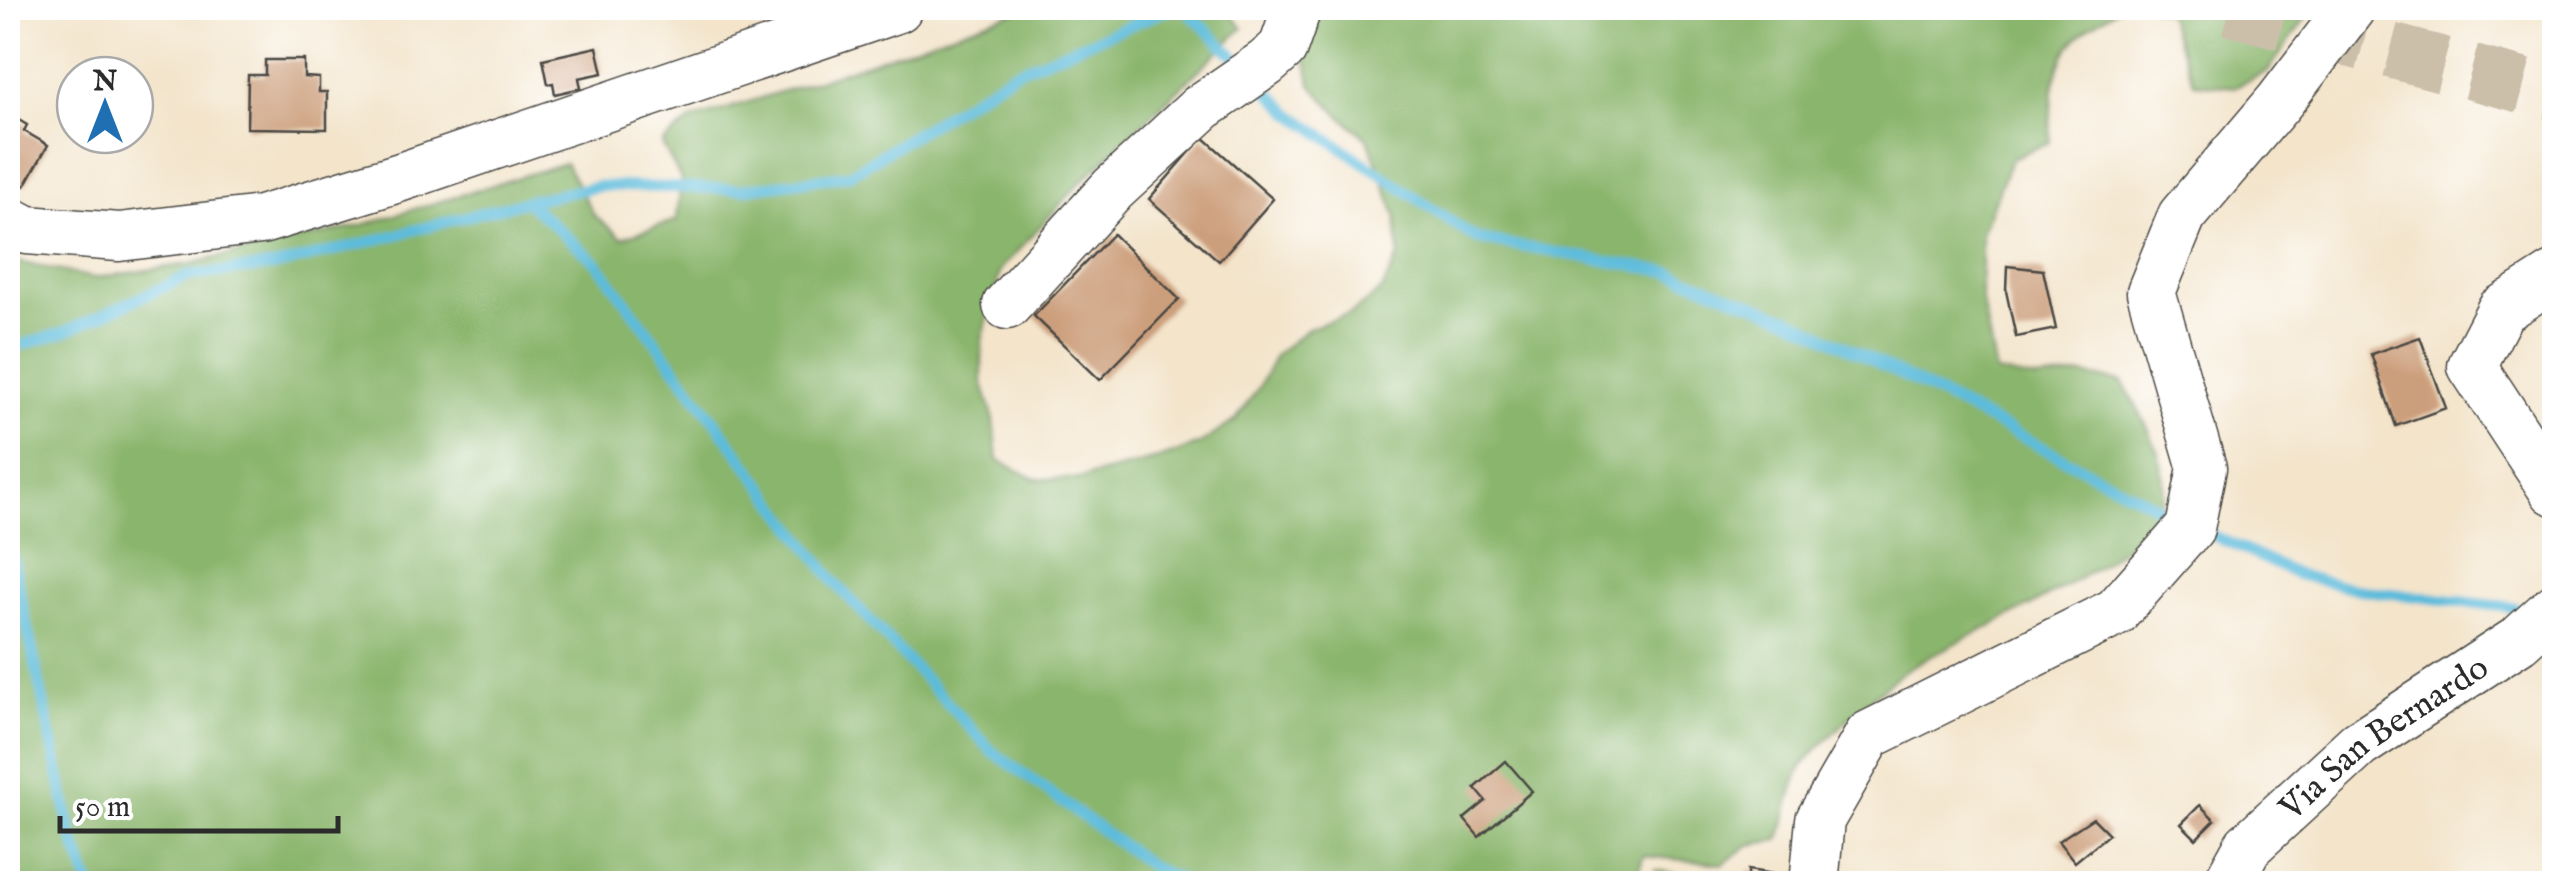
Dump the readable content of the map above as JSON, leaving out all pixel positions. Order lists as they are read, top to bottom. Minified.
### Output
{"streets":{"street":["Via San Bernardo"]},"scale_bar":"50 m","north":"top"}
